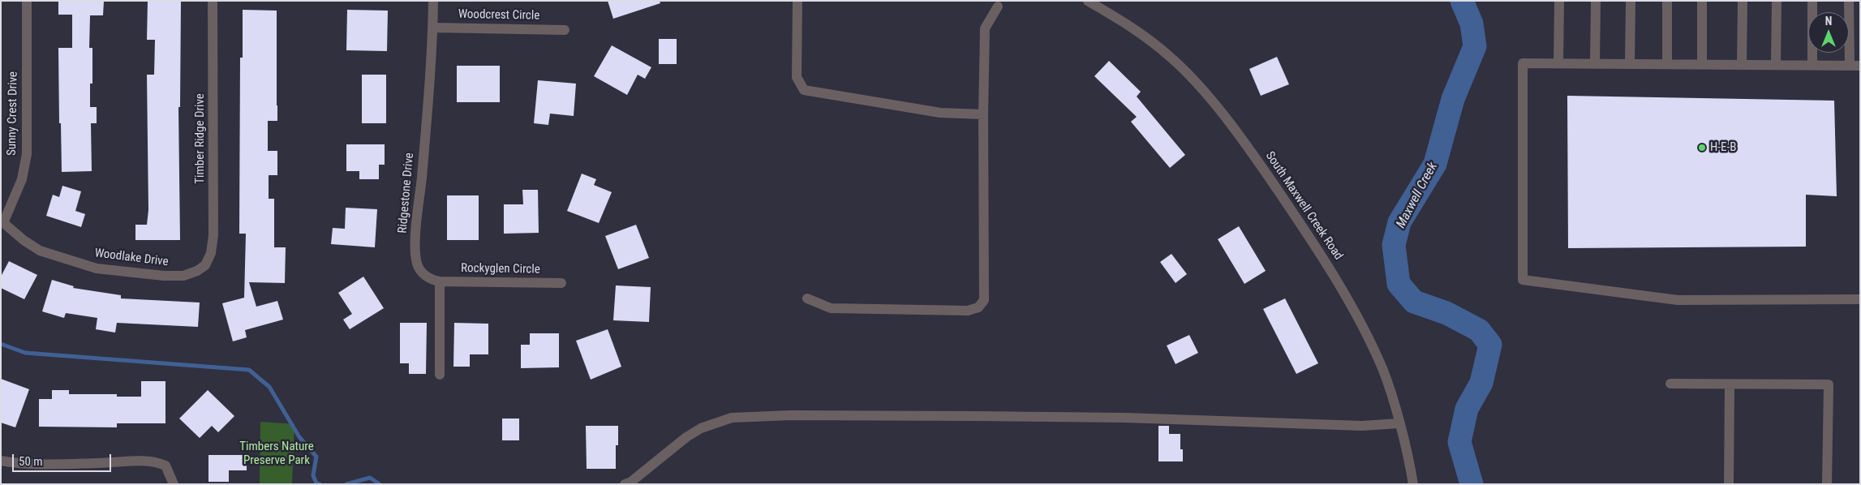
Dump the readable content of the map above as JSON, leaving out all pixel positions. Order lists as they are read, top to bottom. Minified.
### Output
{"streets":{"street":["Woodcrest Circle","Sunny Crest Drive","Timber Ridge Drive","Ridgestone Drive","South Maxwell Creek Road","Woodlake Drive","Rockyglen Circle"]},"crossings":[["Woodcrest Circle","Ridgestone Drive"],["Sunny Crest Drive","Woodlake Drive"],["Timber Ridge Drive","Woodlake Drive"],["Ridgestone Drive","Rockyglen Circle"]],"water":["Maxwell Creek"],"parks":["Timbers Nature Preserve Park"],"places":["H-E-B"],"scale_bar":"50 m","north":"top"}
